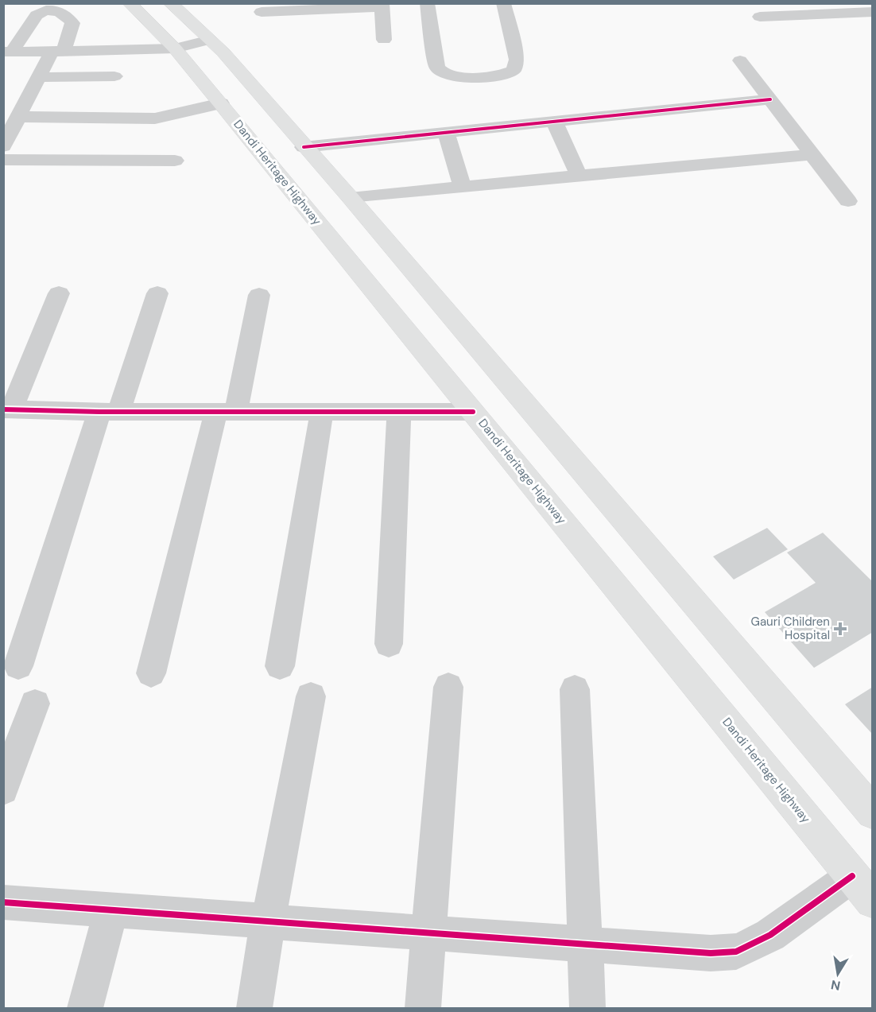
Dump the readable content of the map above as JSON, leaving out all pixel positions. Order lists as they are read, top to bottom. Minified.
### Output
{"streets":{"main road":["Dandi Heritage Highway"]},"places":{"health":["Gauri Children Hospital"]},"north":"bottom"}
